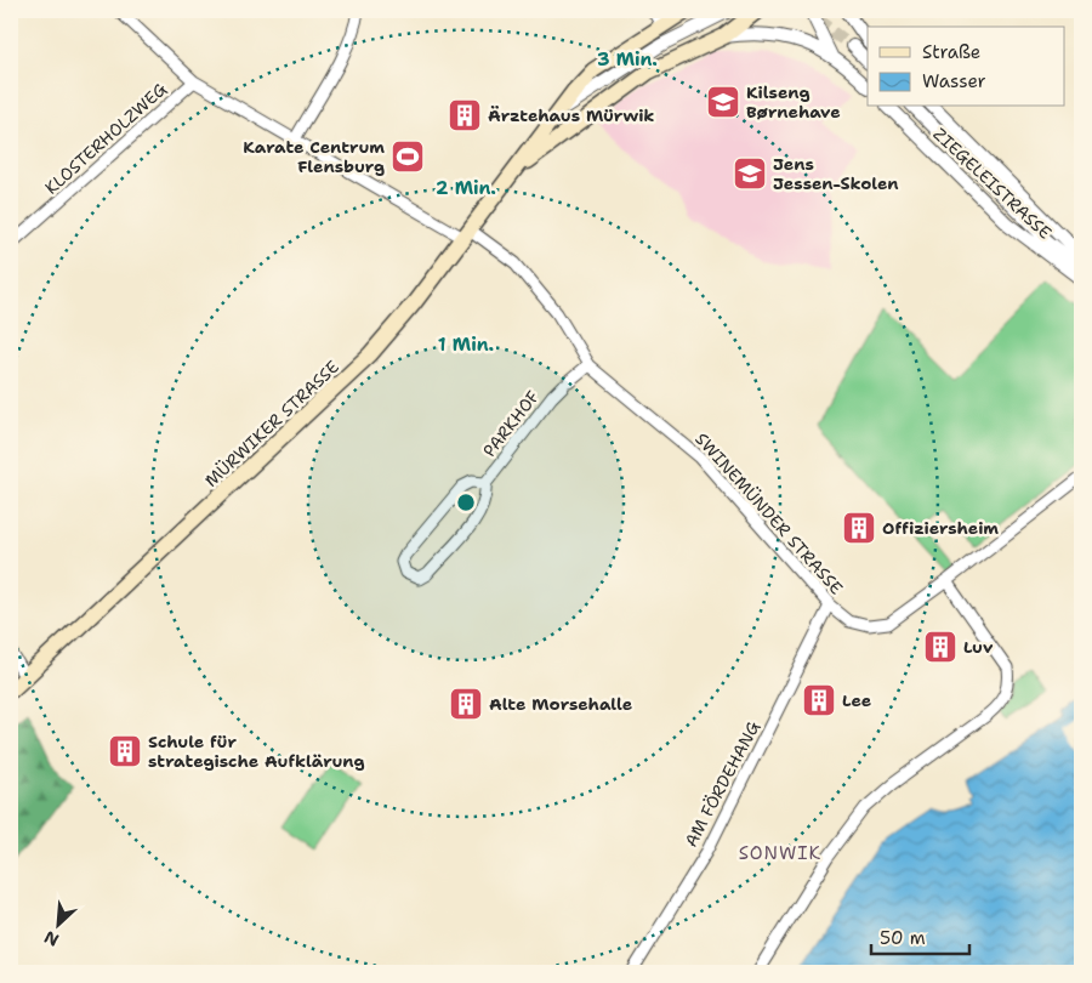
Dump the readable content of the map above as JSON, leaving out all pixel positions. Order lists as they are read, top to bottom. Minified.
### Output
{"streets":{"main road":["MÜRWIKER STRASSE"],"street":["KLOSTERHOLZWEG","ZIEGELEISTRASSE","PARKHOF","SWINEMÜNDER STRASSE","AM FÖRDEHANG"]},"crossings":[["KLOSTERHOLZWEG","SWINEMÜNDER STRASSE"],["MÜRWIKER STRASSE","SWINEMÜNDER STRASSE"],["PARKHOF","SWINEMÜNDER STRASSE"],["SWINEMÜNDER STRASSE","AM FÖRDEHANG"]],"districts":["SONWIK"],"places":{"school or university":["Kilseng Børnehave","Jens Jessen-Skolen"],"building":["Ärztehaus Mürwik","Offiziersheim","Luv","Lee","Alte Morsehalle","Schule für strategische Aufklärung"],"sports":["Karate Centrum Flensburg"]},"legend":["Straße","Wasser"],"scale_bar":"50 m","north":"bottom left","rings":["3 Min.","2 Min.","1 Min."]}
